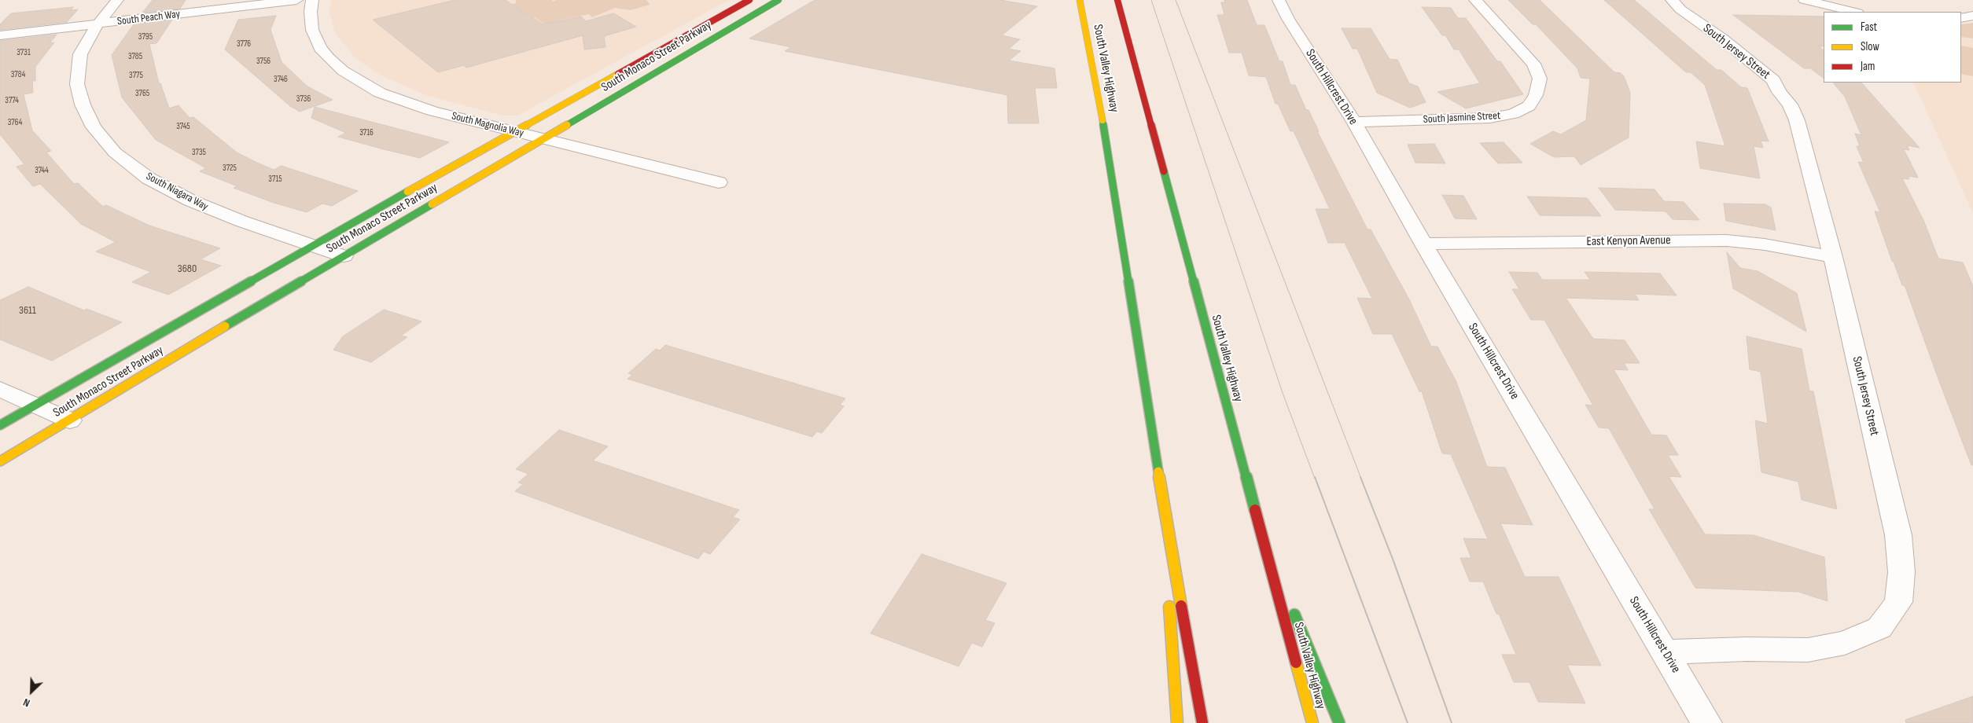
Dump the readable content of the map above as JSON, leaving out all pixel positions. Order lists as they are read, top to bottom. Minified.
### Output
{"streets":{"main road":["South Monaco Street Parkway","South Valley Highway"],"street":["South Peach Way","South Jersey Street","South Hillcrest Drive","South Jasmine Street","South Magnolia Way","South Niagara Way","East Kenyon Avenue"]},"crossings":[["South Peach Way","South Niagara Way"],["South Jersey Street","South Hillcrest Drive"],["South Jersey Street","East Kenyon Avenue"],["South Monaco Street Parkway","South Magnolia Way"],["South Monaco Street Parkway","South Niagara Way"],["South Hillcrest Drive","South Jasmine Street"],["South Hillcrest Drive","East Kenyon Avenue"]],"house_numbers":["3795","3776","3731","3785","3756","3784","3775","3746","3765","3736","3774","3764","3745","3716","3735","3725","3744","3715","3680","3611"],"legend":["Fast","Slow","Jam"],"north":"bottom left"}
